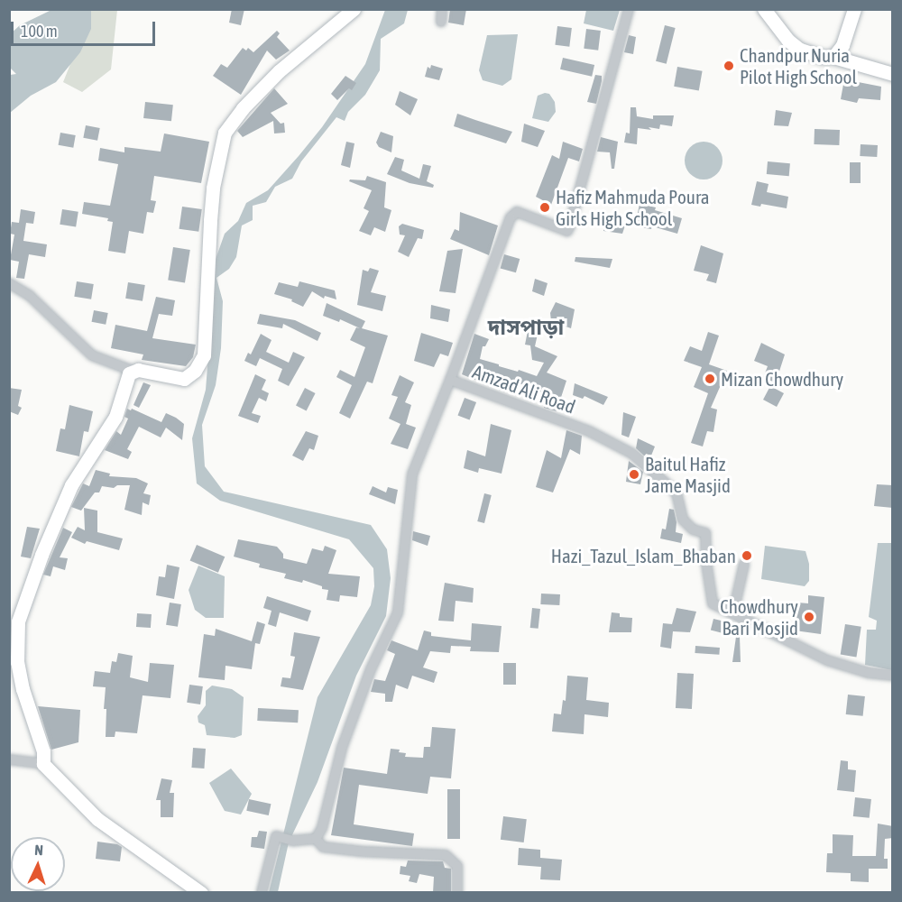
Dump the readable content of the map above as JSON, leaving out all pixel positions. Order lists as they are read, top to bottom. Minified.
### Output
{"streets":{"street":["Amzad Ali Road"]},"districts":["দাসপাড়া"],"places":["Chandpur Nuria Pilot High School","Hafiz Mahmuda Poura Girls High School","Mizan Chowdhury","Baitul Hafiz Jame Masjid","Hazi_Tazul_Islam_Bhaban","Chowdhury Bari Mosjid"],"scale_bar":"100 m","north":"top"}
